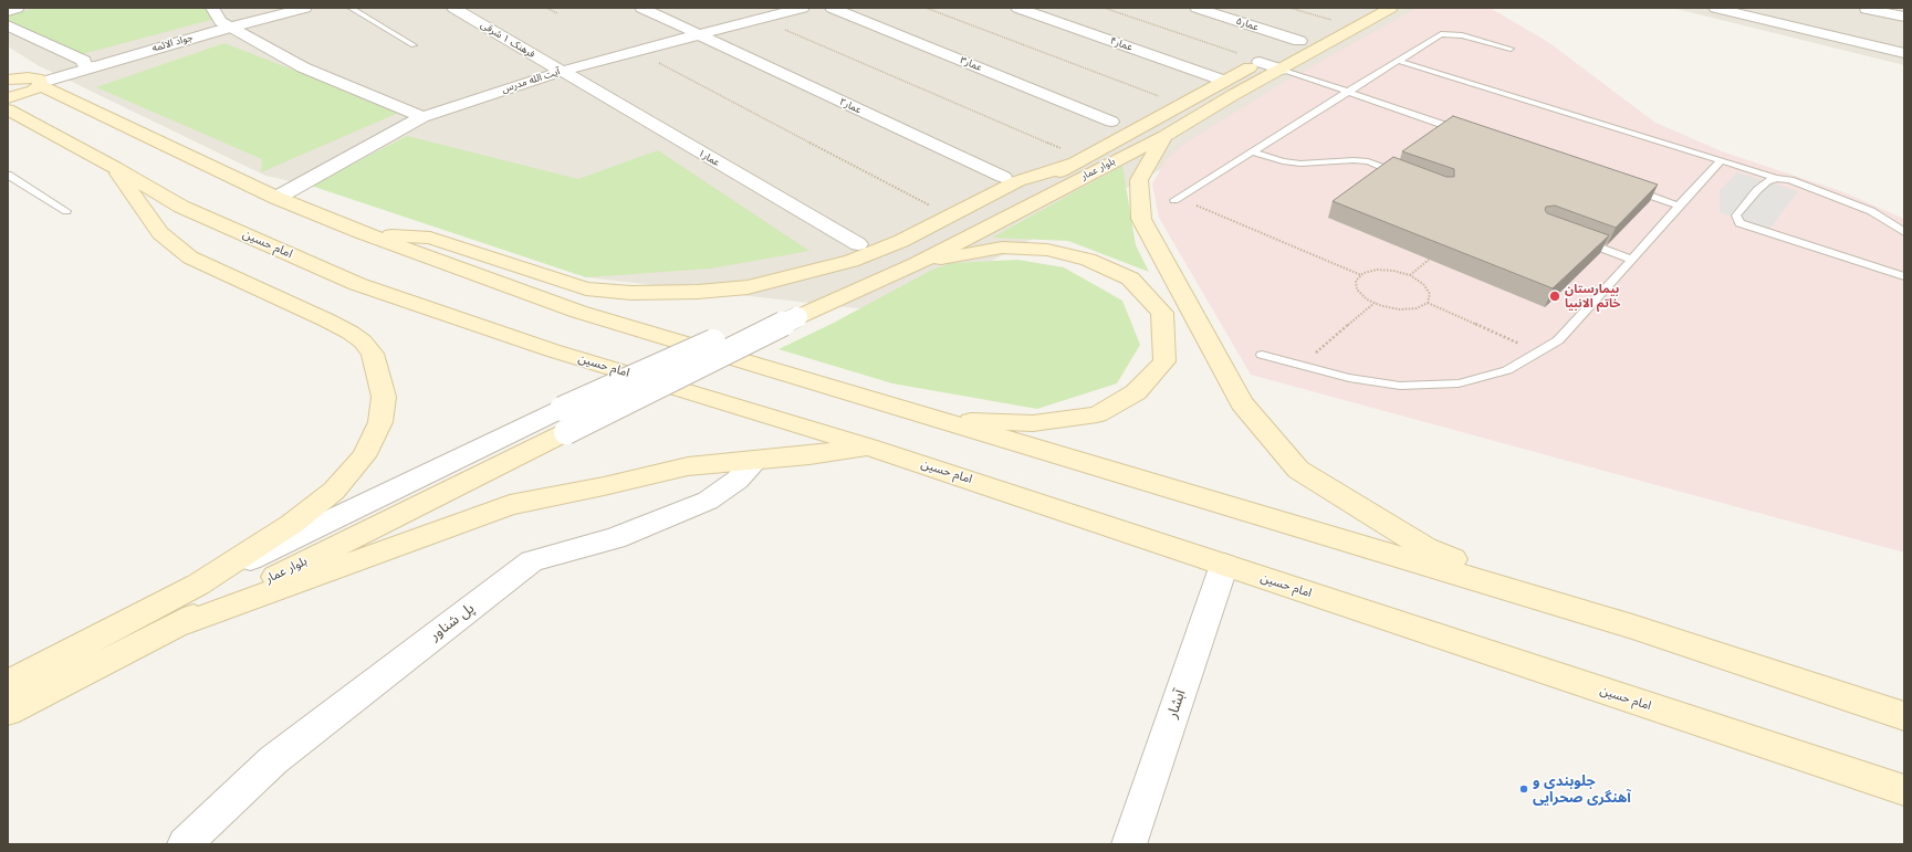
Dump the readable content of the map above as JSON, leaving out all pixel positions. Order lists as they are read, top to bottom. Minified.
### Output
{"streets":{"main road":["بلوار عمار","امام حسین"],"street":["عمار۵","فرهنک ۱ شرقی","جواد الائمه","عمار۴","عمار۳","آیت الله مدرس","عمار۲","عمار۱","پل شناور","آبشار"]},"crossings":[["عمار۵","بلوار عمار"],["فرهنک ۱ شرقی","آیت الله مدرس"],["فرهنک ۱ شرقی","عمار۱"],["عمار۴","بلوار عمار"],["آیت الله مدرس","عمار۲"],["آیت الله مدرس","عمار۱"],["امام حسین","آبشار"]],"places":["بیمارستان خاتم الانبیا","جلوبندی و آهنگری صحرایی"]}
